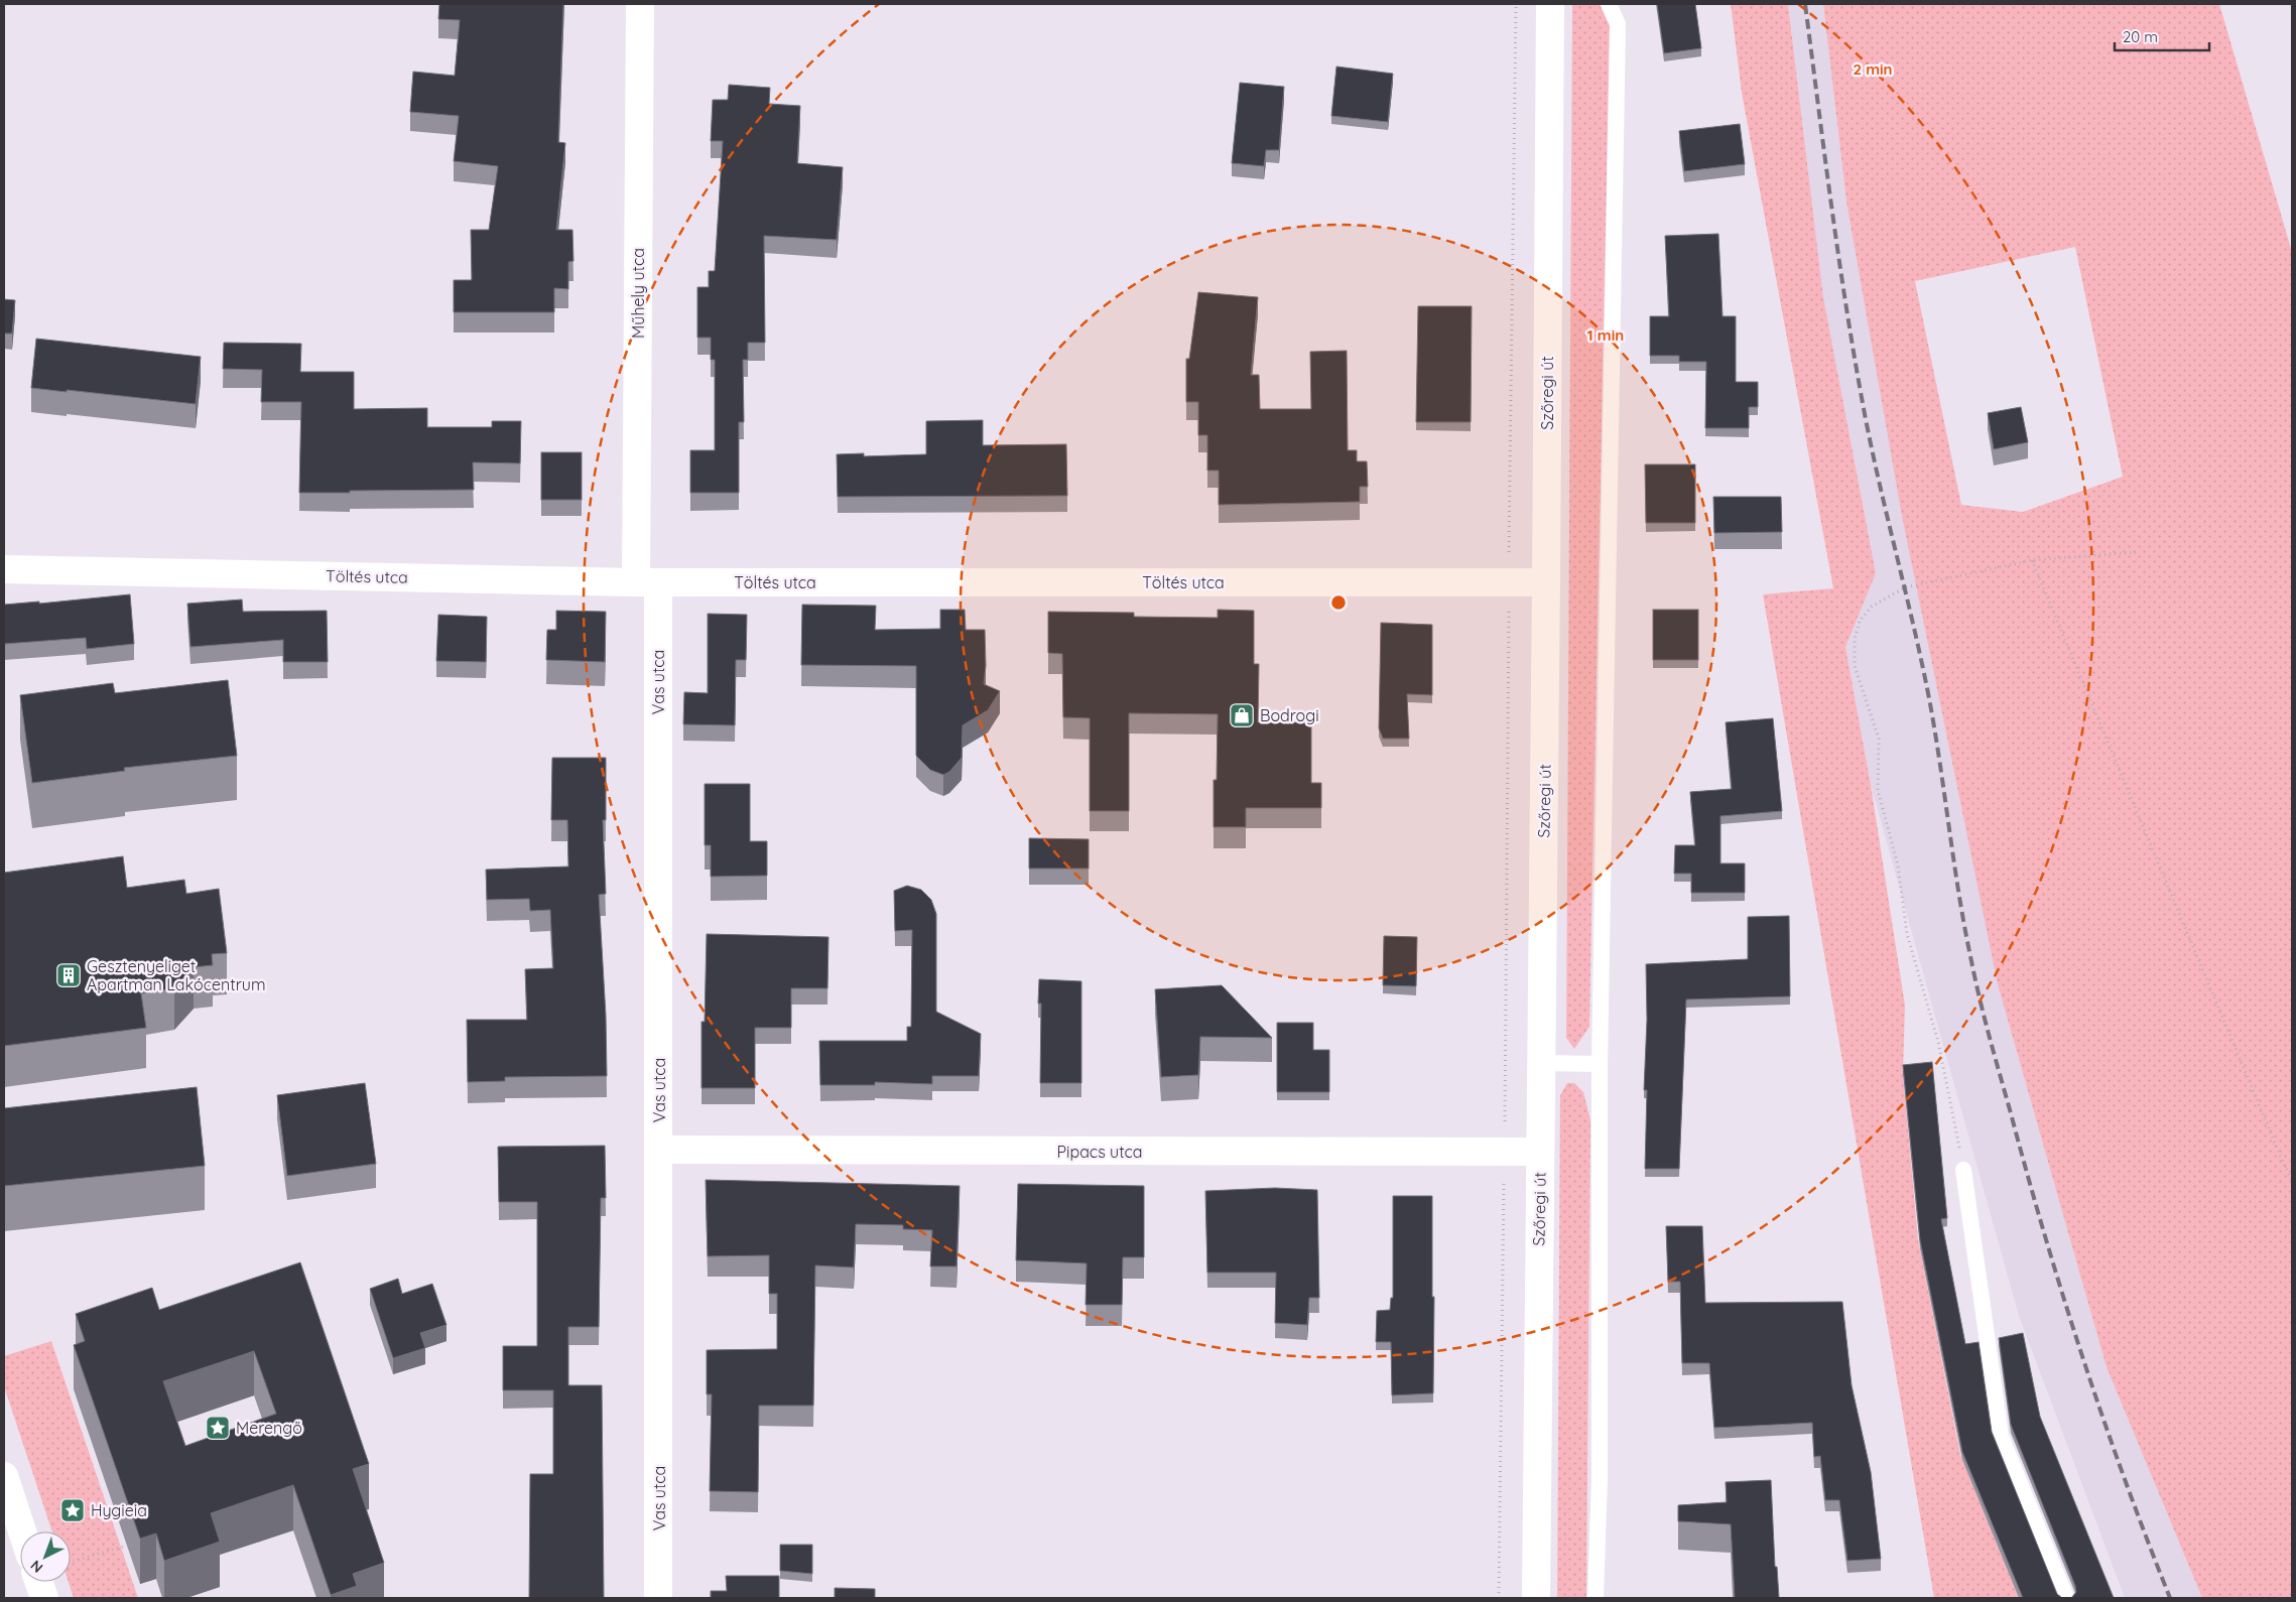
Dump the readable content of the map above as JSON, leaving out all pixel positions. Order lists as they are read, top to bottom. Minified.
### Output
{"streets":{"street":["Műhely utca","Szőregi út","Töltés utca","Vas utca","Pipacs utca"]},"crossings":[["Műhely utca","Töltés utca"],["Műhely utca","Vas utca"],["Szőregi út","Töltés utca"],["Szőregi út","Pipacs utca"],["Töltés utca","Vas utca"],["Vas utca","Pipacs utca"]],"places":{"shop":["Bodrogi"],"building":["Gesztenyeliget Apartman Lakócentrum"],"place":["Merengő","Hygieia"]},"scale_bar":"20 m","north":"bottom left","rings":["2 min","1 min"]}
